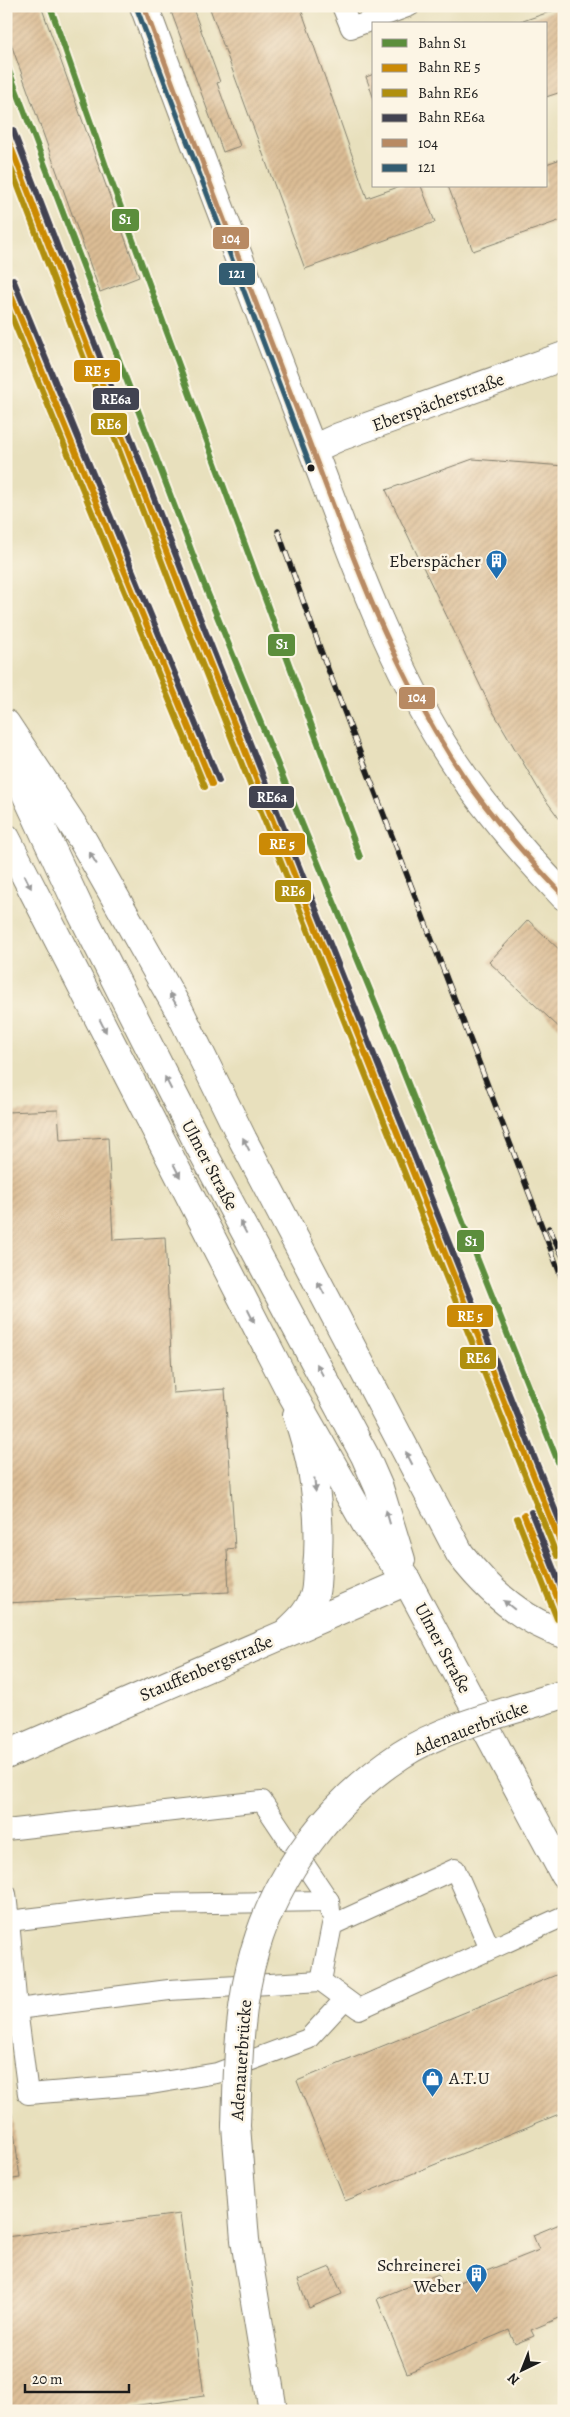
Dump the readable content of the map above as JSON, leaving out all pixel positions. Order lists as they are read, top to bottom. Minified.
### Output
{"streets":{"main road":["Eberspächerstraße","Ulmer Straße","Stauffenbergstraße","Adenauerbrücke"]},"crossings":[["Ulmer Straße","Stauffenbergstraße"]],"places":{"building":["Eberspächer","Schreinerei Weber"],"shop":["A.T.U"]},"lines":["rail line S1","transit line 104","transit line 121","rail line RE6a","rail line RE6"],"legend":["Bahn S1","Bahn RE 5","Bahn RE6","Bahn RE6a","104","121"],"scale_bar":"20 m","north":"bottom left"}
